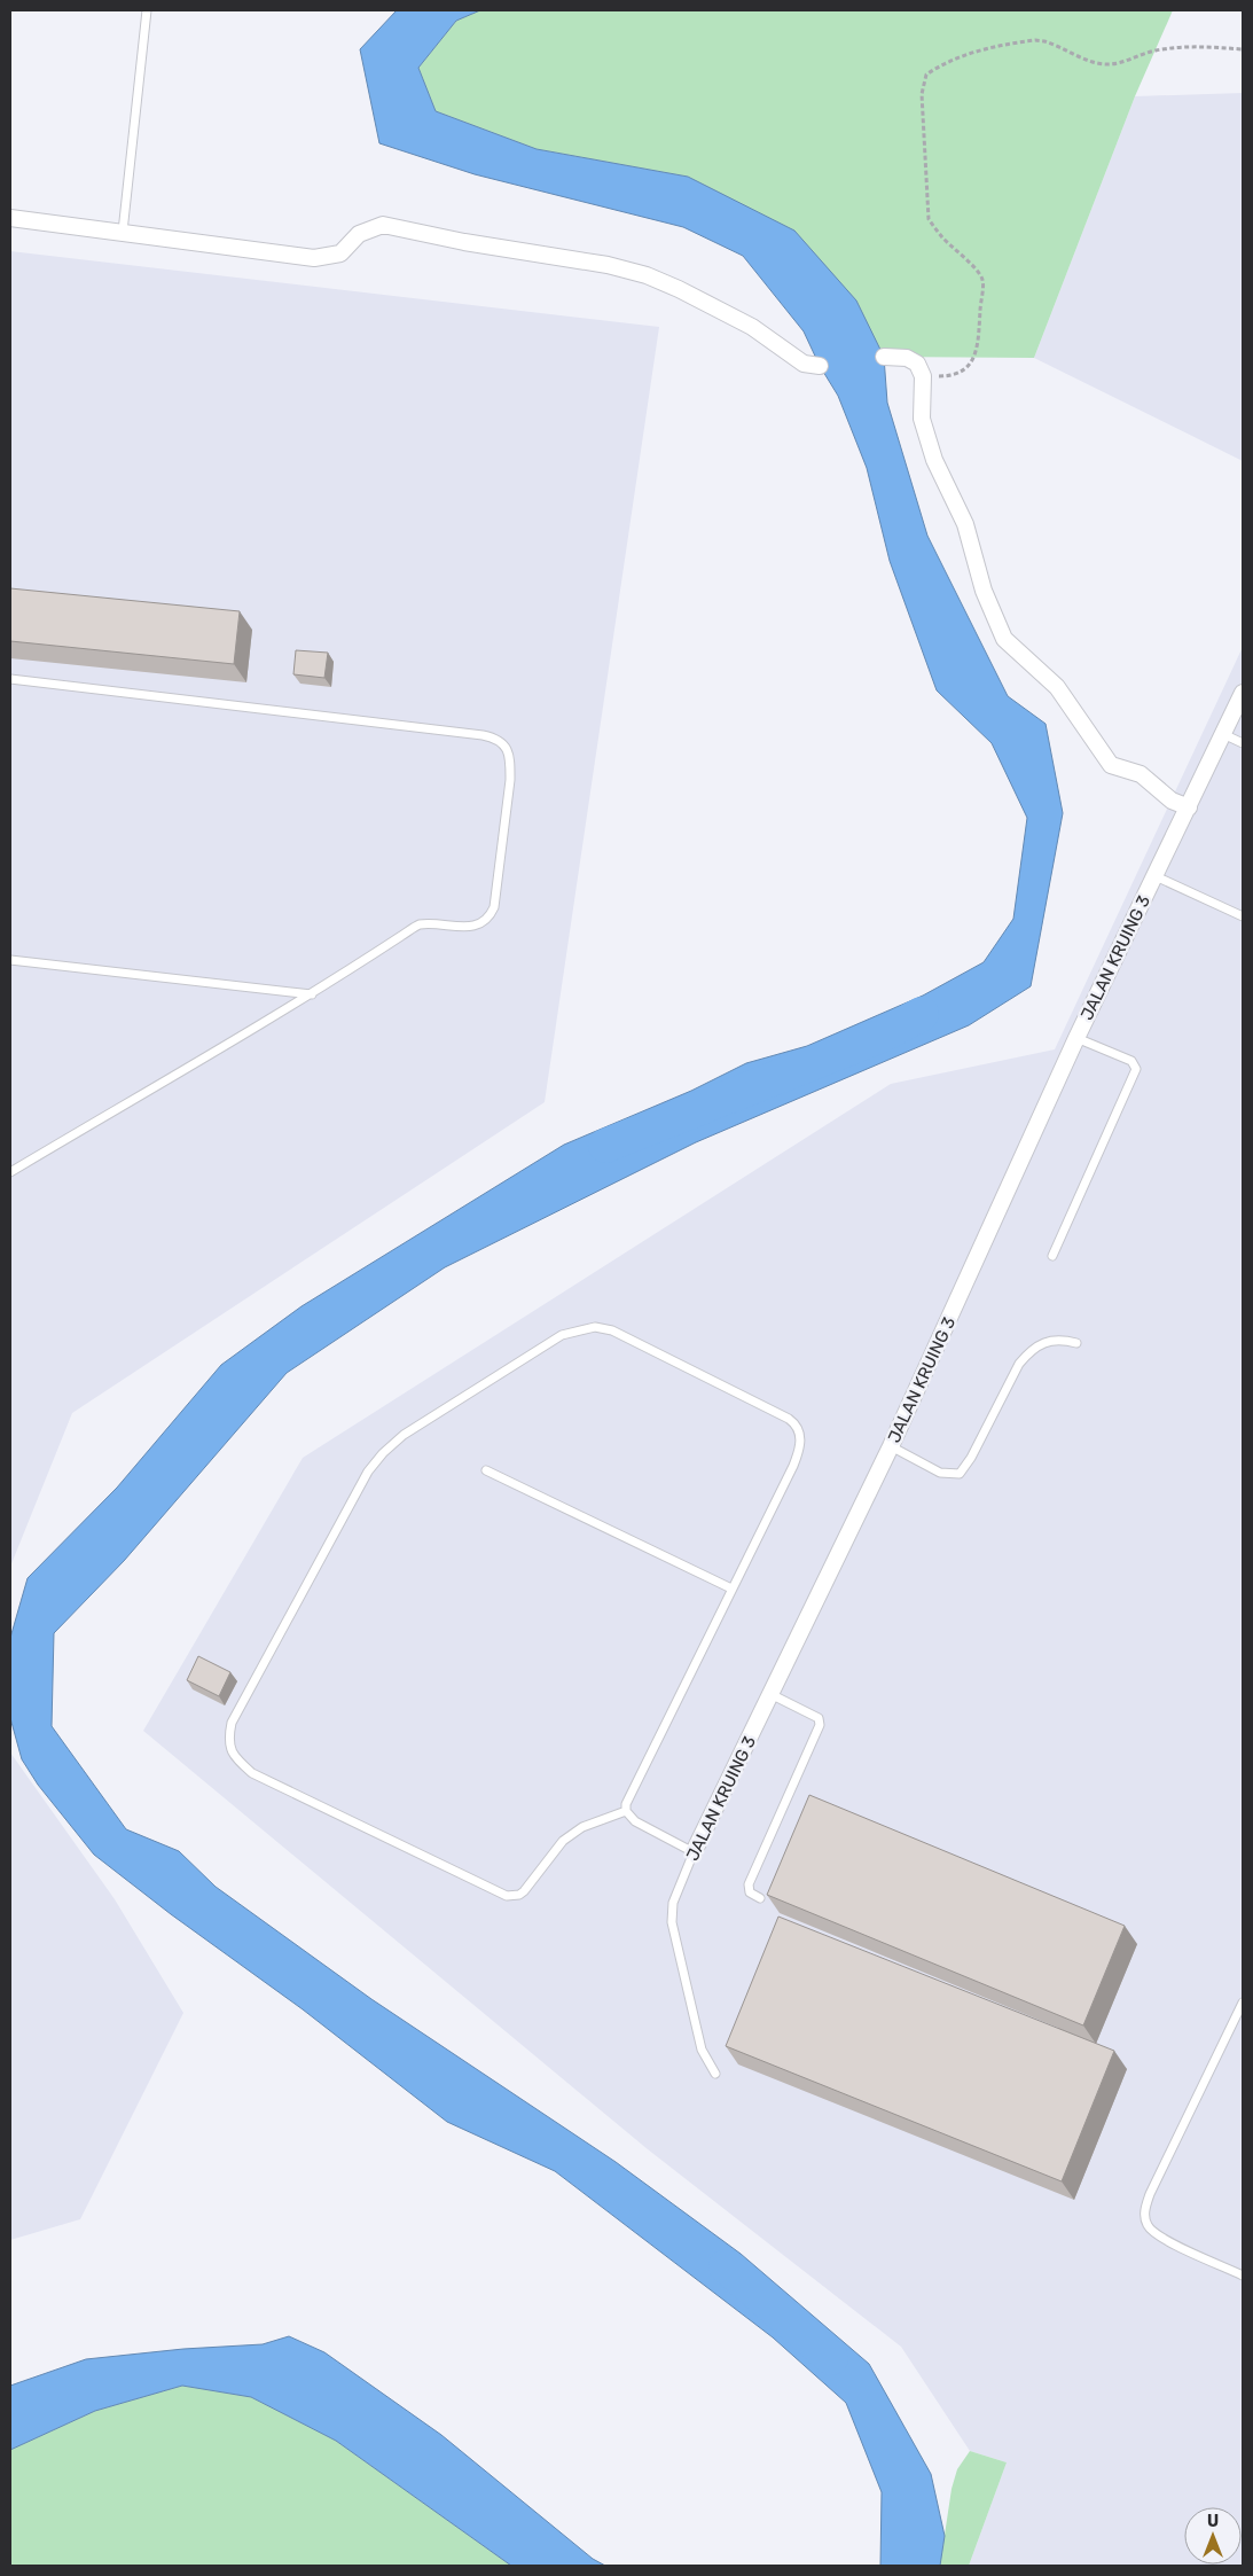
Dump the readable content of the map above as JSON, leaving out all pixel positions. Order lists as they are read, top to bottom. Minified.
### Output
{"streets":{"street":["JALAN KRUING 3"]},"north":"top"}
